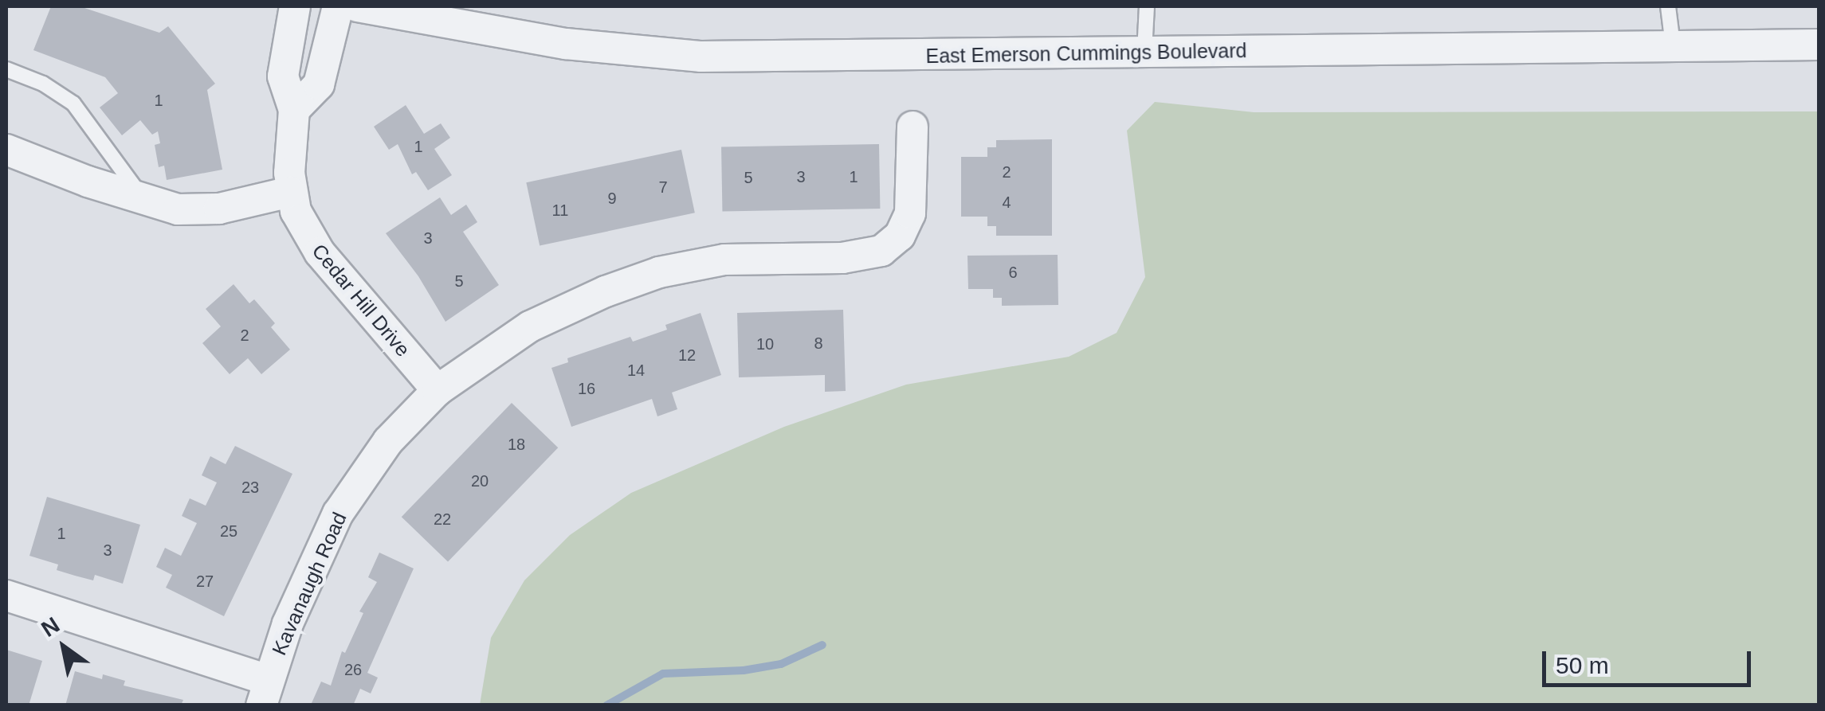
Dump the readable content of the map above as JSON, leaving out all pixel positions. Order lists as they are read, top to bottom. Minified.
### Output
{"streets":{"street":["East Emerson Cummings Boulevard","Cedar Hill Drive","Kavanaugh Road"]},"crossings":[["Cedar Hill Drive","Kavanaugh Road"]],"house_numbers":["1","1","2","3","1","5","7","9","4","11","3","6","5","2","8","10","12","14","16","18","20","23","22","25","1","3","27","26"],"scale_bar":"50 m","north":"top left"}
